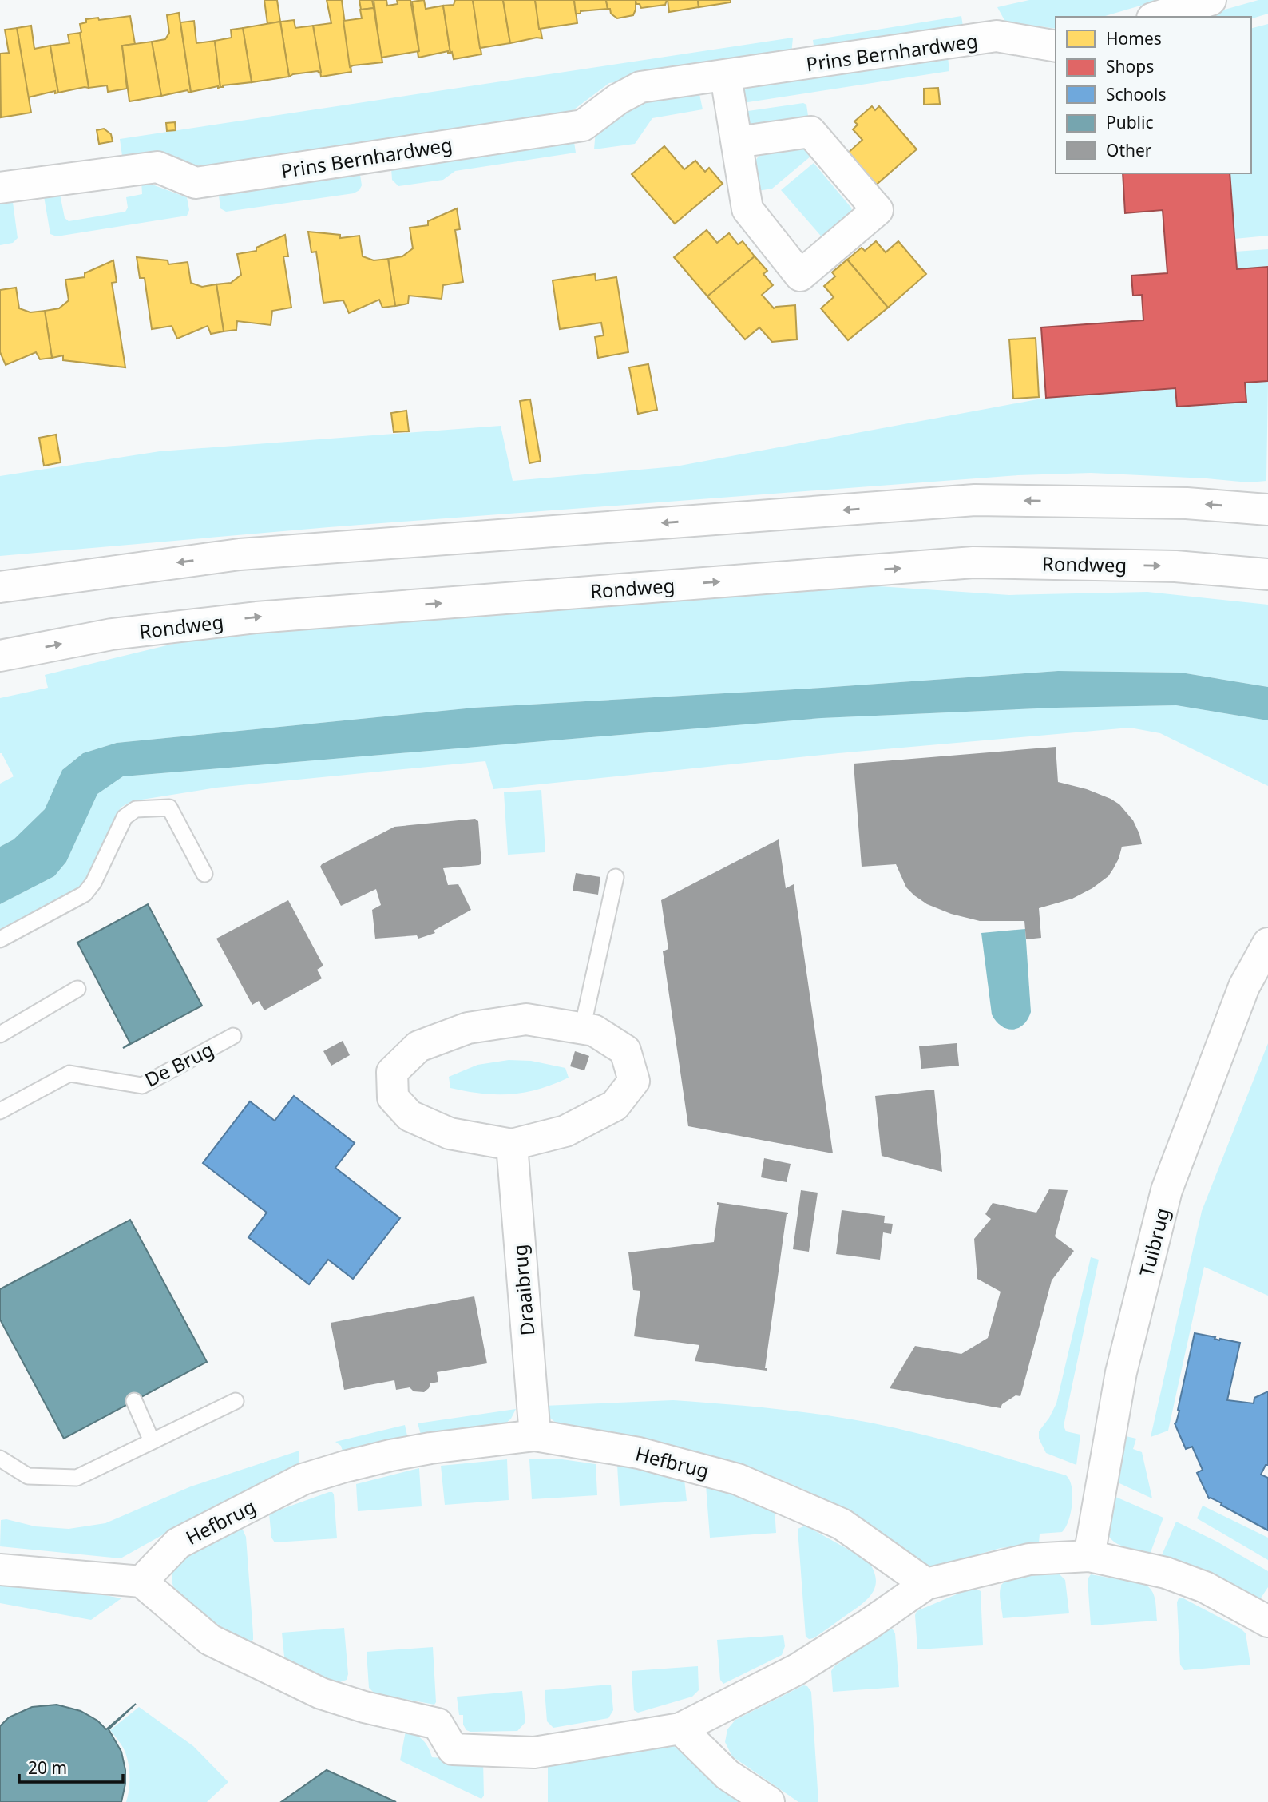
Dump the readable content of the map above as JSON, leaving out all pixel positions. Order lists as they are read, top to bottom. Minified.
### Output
{"streets":{"street":["Prins Bernhardweg","Rondweg","Tuibrug","Draaibrug","Hefbrug"],"lane":["De Brug"]},"crossings":[["Draaibrug","Hefbrug"]],"legend":["Homes","Shops","Schools","Public","Other"],"scale_bar":"20 m"}
